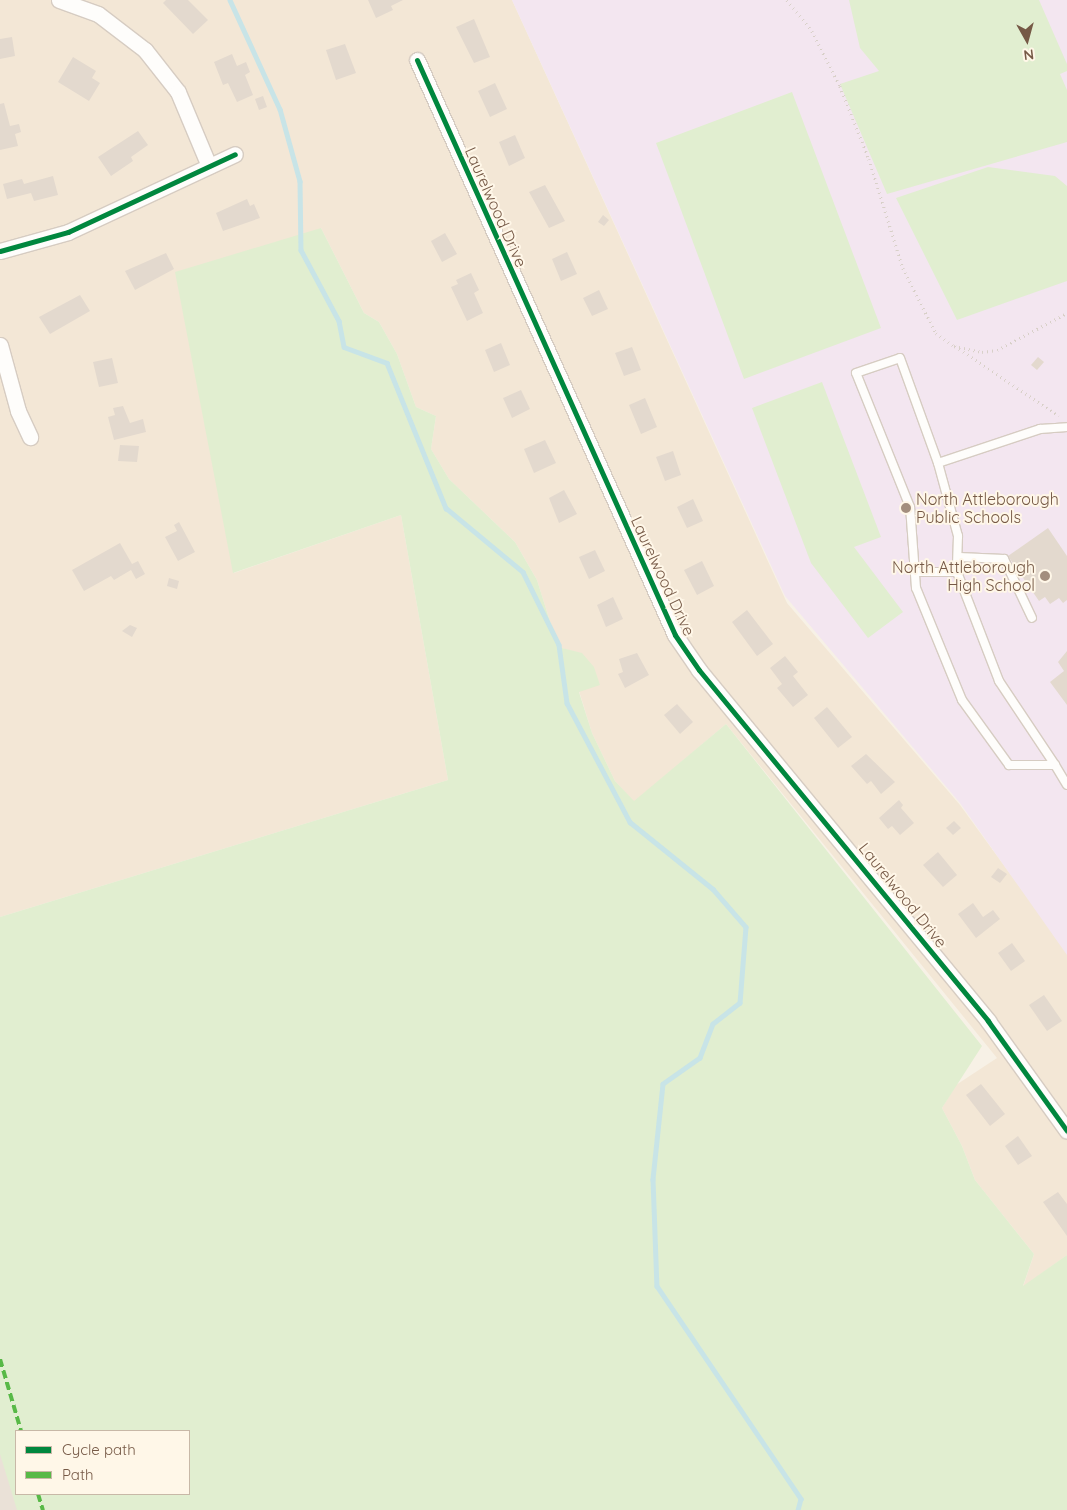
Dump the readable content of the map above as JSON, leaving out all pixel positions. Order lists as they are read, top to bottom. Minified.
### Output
{"streets":{"street":["Laurelwood Drive"]},"places":["North Attleborough Public Schools","North Attleborough High School"],"legend":["Cycle path","Path"],"north":"bottom"}
